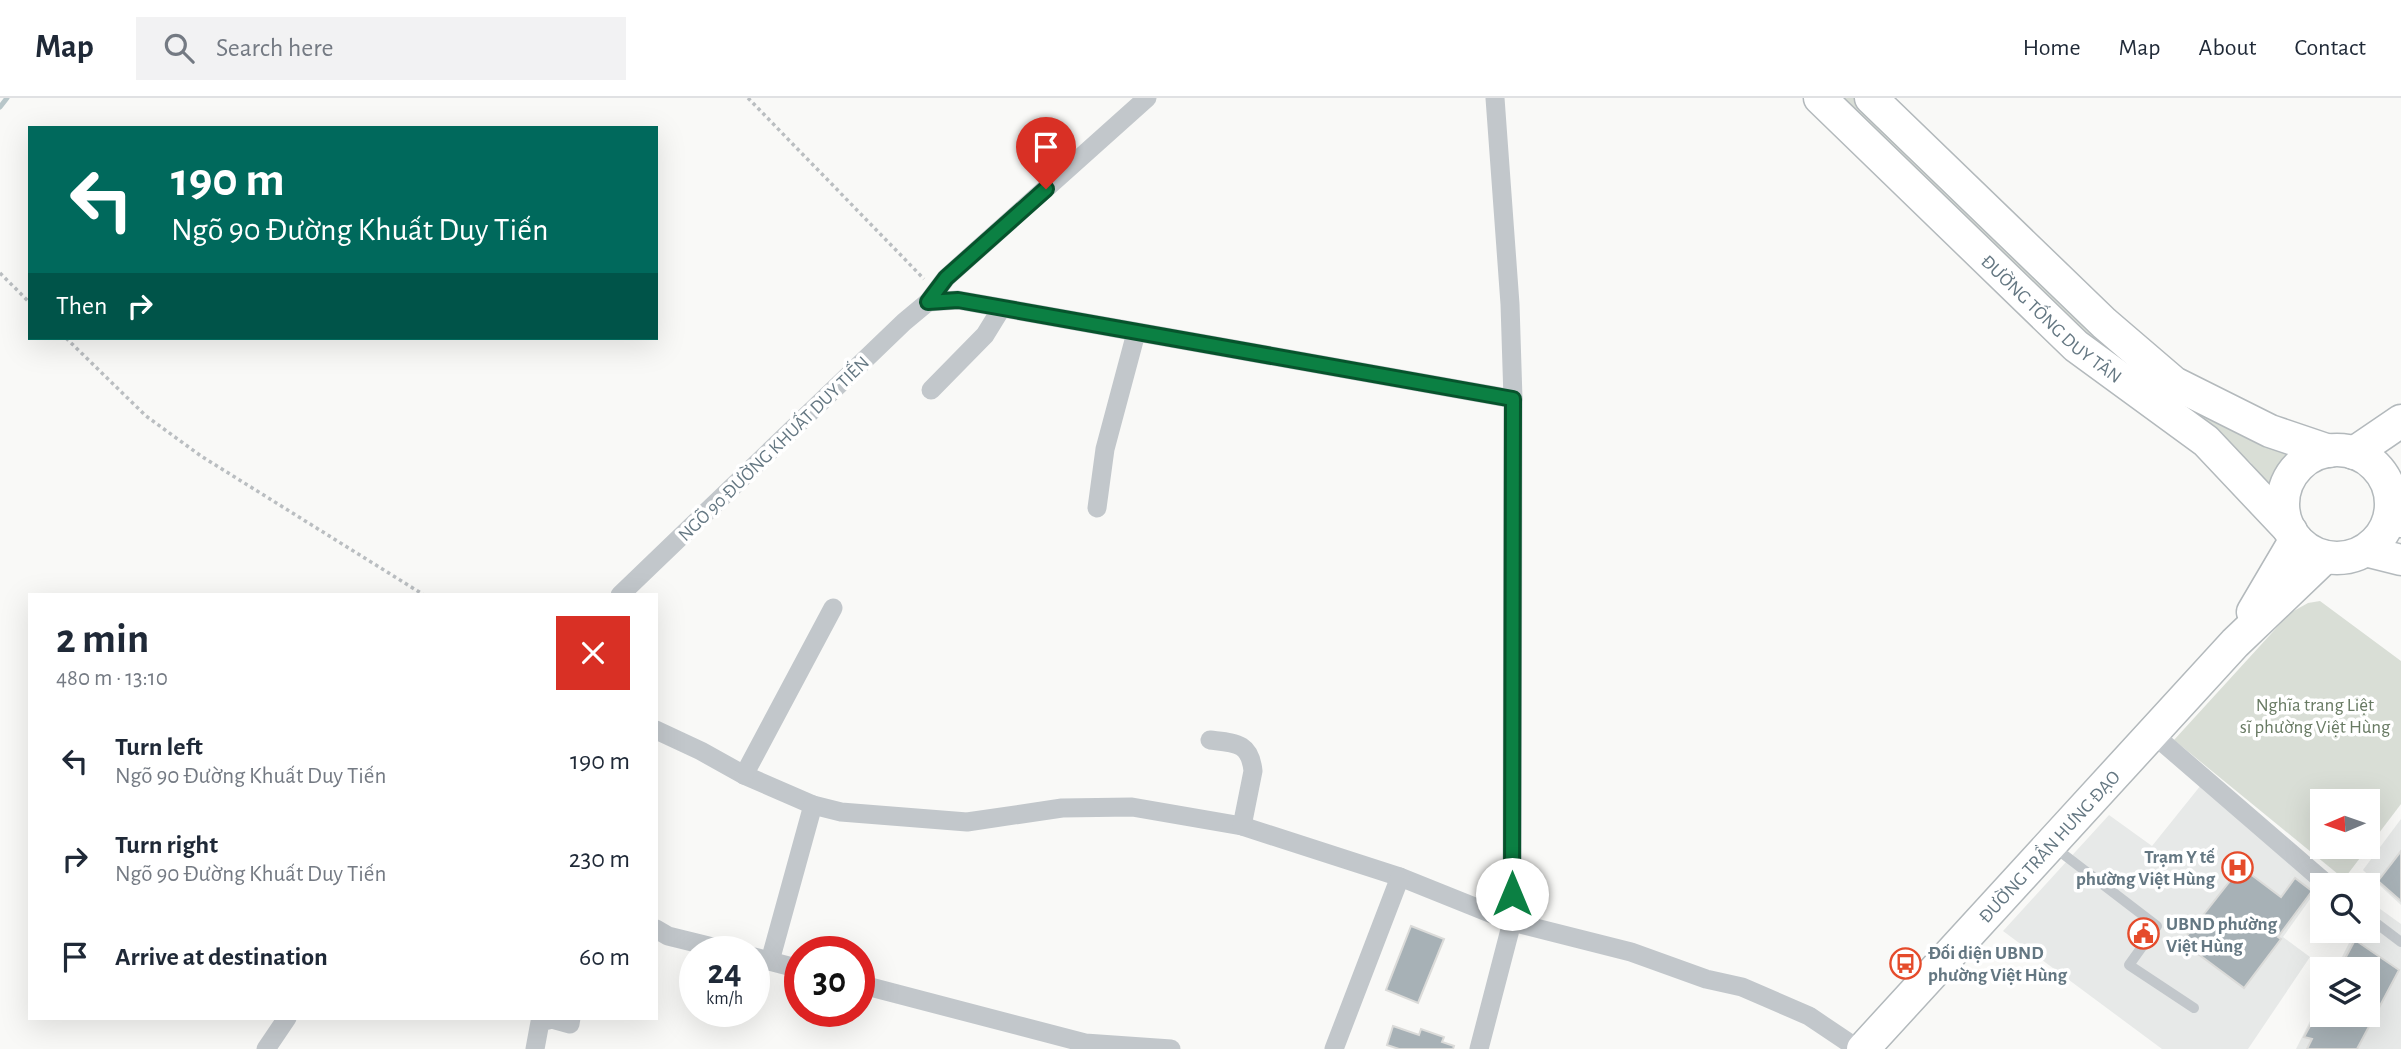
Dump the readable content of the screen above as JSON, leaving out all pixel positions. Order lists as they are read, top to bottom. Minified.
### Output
{"streets":{"highway":["ĐƯỜNG TỐNG DUY TÂN","ĐƯỜNG TRẦN HƯNG ĐẠO"],"street":["NGÕ 90 ĐƯỜNG KHUẤT DUY TIẾN"]},"crossings":[["ĐƯỜNG TỐNG DUY TÂN","ĐƯỜNG TRẦN HƯNG ĐẠO"]],"parks":["Nghĩa trang Liệt sĩ phường Việt Hùng"],"places":{"hospital":["Trạm Y tế phường Việt Hùng"],"public building":["UBND phường Việt Hùng"],"bus stop":["Đối diện UBND phường Việt Hùng"]},"north":"left","page":{"header":"Map","search":"Search here","nav":["Home","Map","About","Contact"],"turn":["190 m","Ngõ 90 Đường Khuất Duy Tiến"],"then":"Then","heading":["2 min","480 m · 13:10"],"list":[{"name":"Turn left","note":"Ngõ 90 Đường Khuất Duy Tiến","value":"190 m"},{"name":"Turn right","note":"Ngõ 90 Đường Khuất Duy Tiến","value":"230 m"},{"name":"Arrive at destination","value":"60 m"}],"speed":"24 km/h","limit":"30"}}
